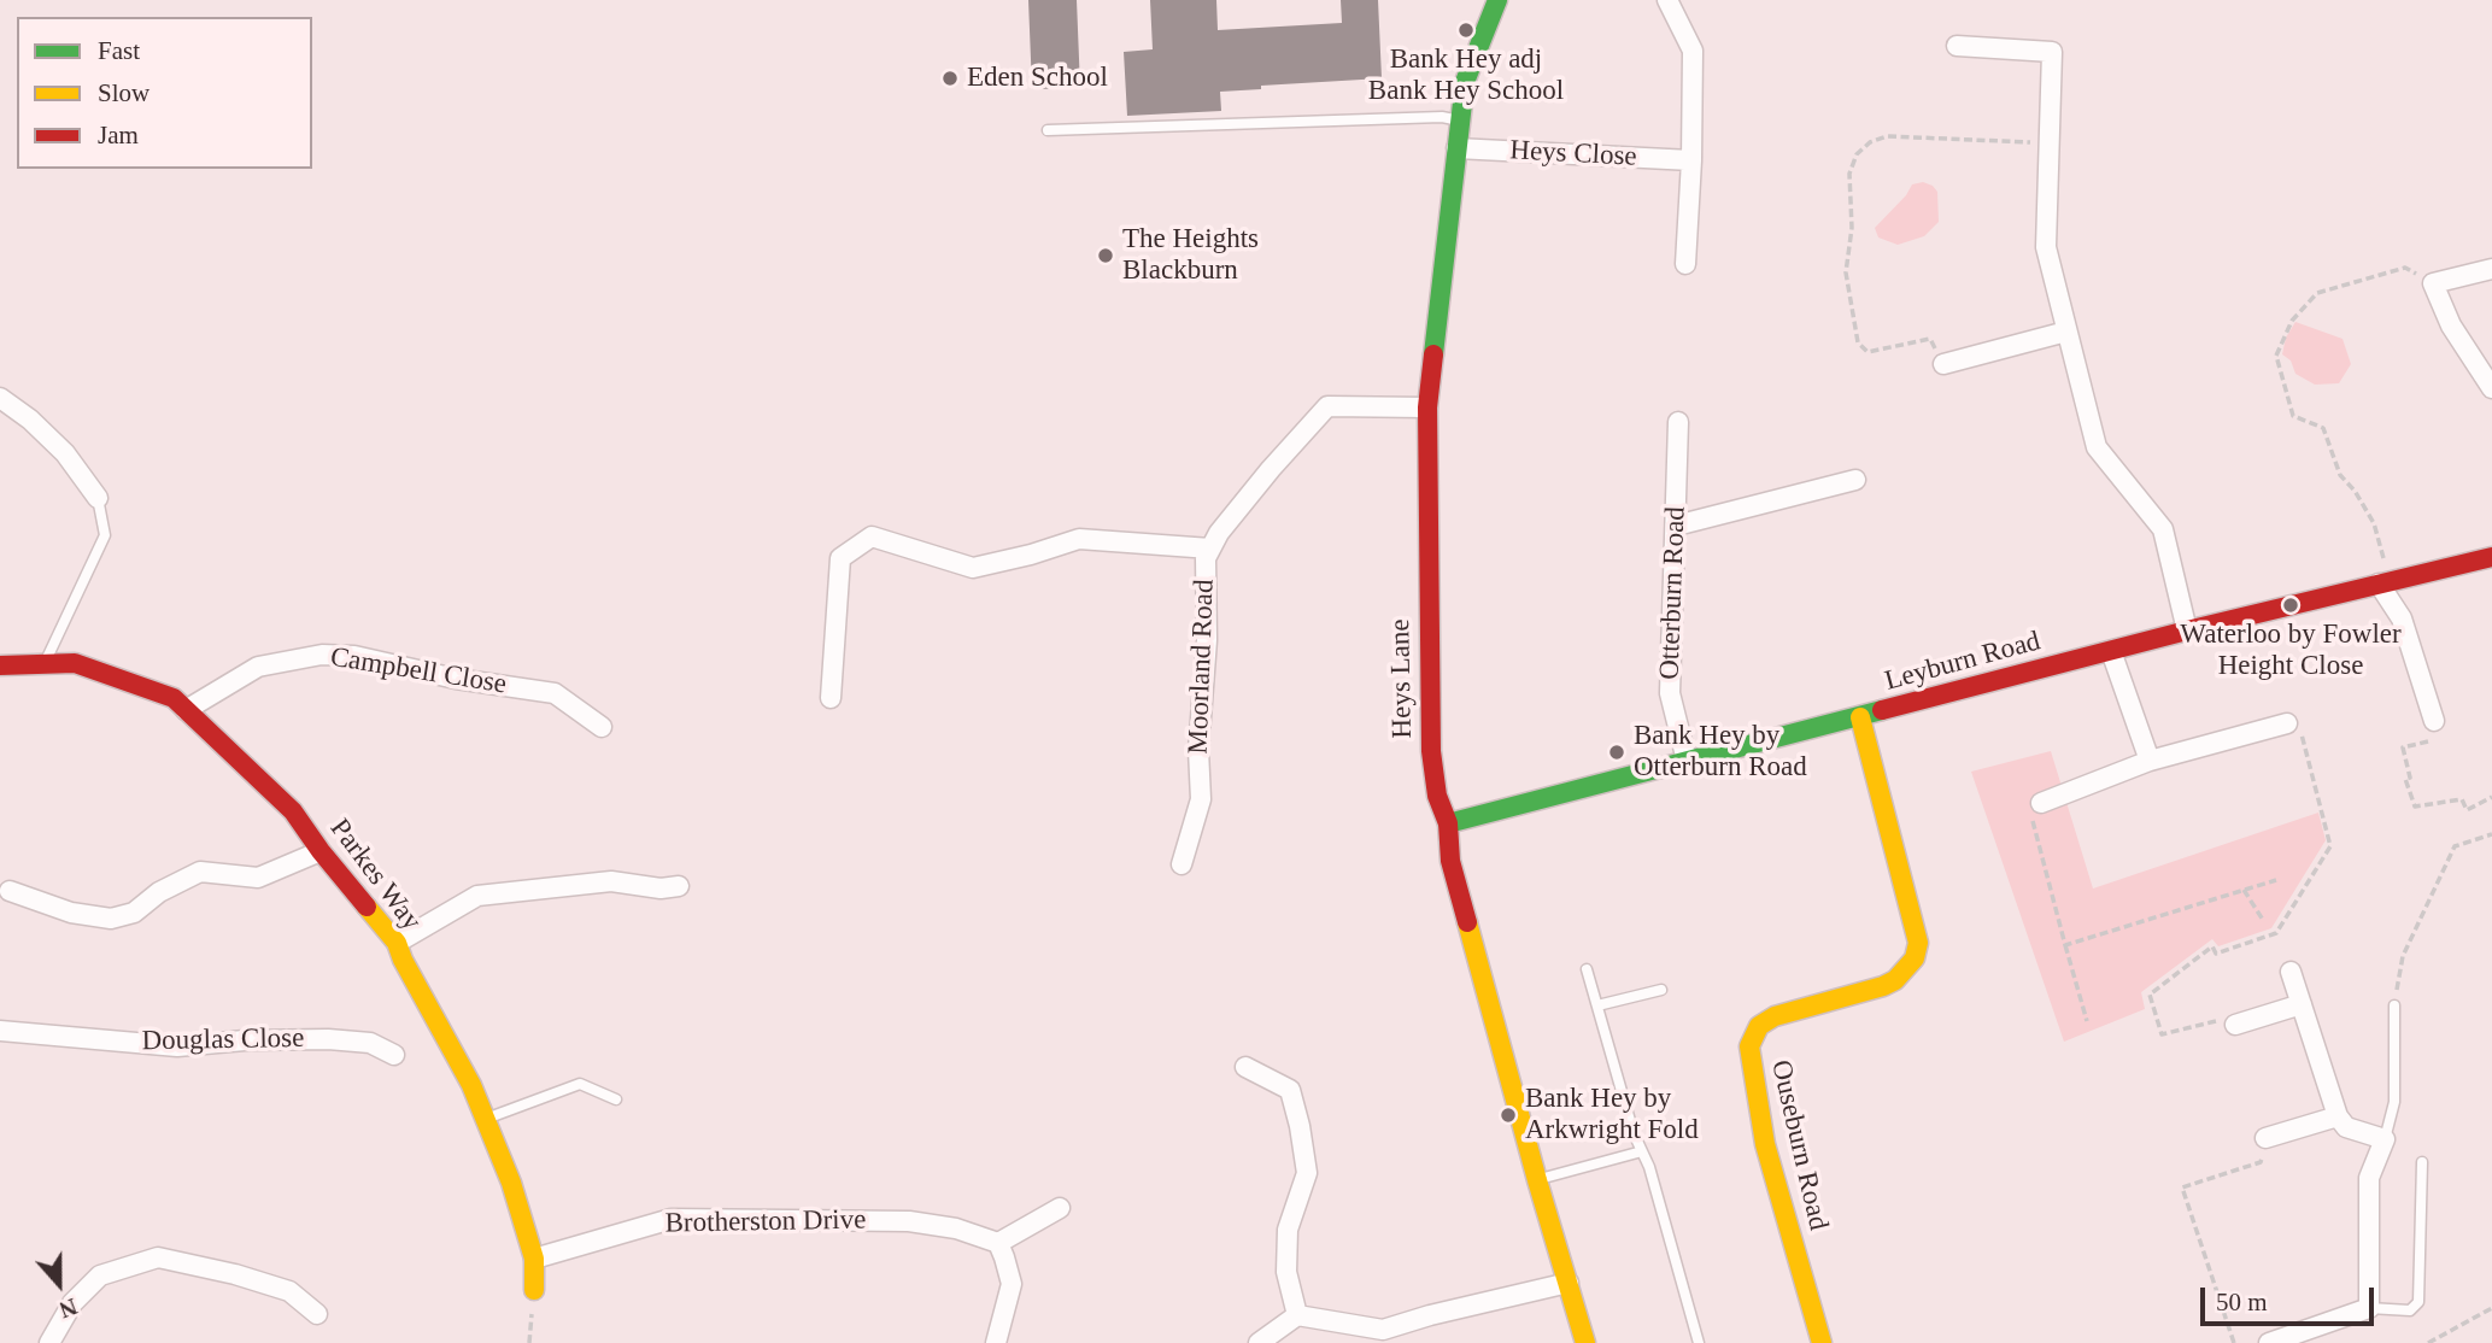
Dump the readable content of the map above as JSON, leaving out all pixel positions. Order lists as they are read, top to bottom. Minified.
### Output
{"streets":{"street":["Heys Close","Otterburn Road","Leyburn Road","Moorland Road","Campbell Close","Heys Lane","Parkes Way","Douglas Close","Ouseburn Road","Brotherston Drive"]},"crossings":[["Heys Close","Heys Lane"],["Otterburn Road","Leyburn Road"],["Leyburn Road","Heys Lane"],["Leyburn Road","Ouseburn Road"],["Moorland Road","Heys Lane"],["Campbell Close","Parkes Way"],["Parkes Way","Brotherston Drive"]],"places":["Bank Hey adj Bank Hey School","Eden School","The Heights Blackburn","Waterloo by Fowler Height Close","Bank Hey by Otterburn Road","Bank Hey by Arkwright Fold"],"legend":["Fast","Slow","Jam"],"scale_bar":"50 m","north":"bottom"}
